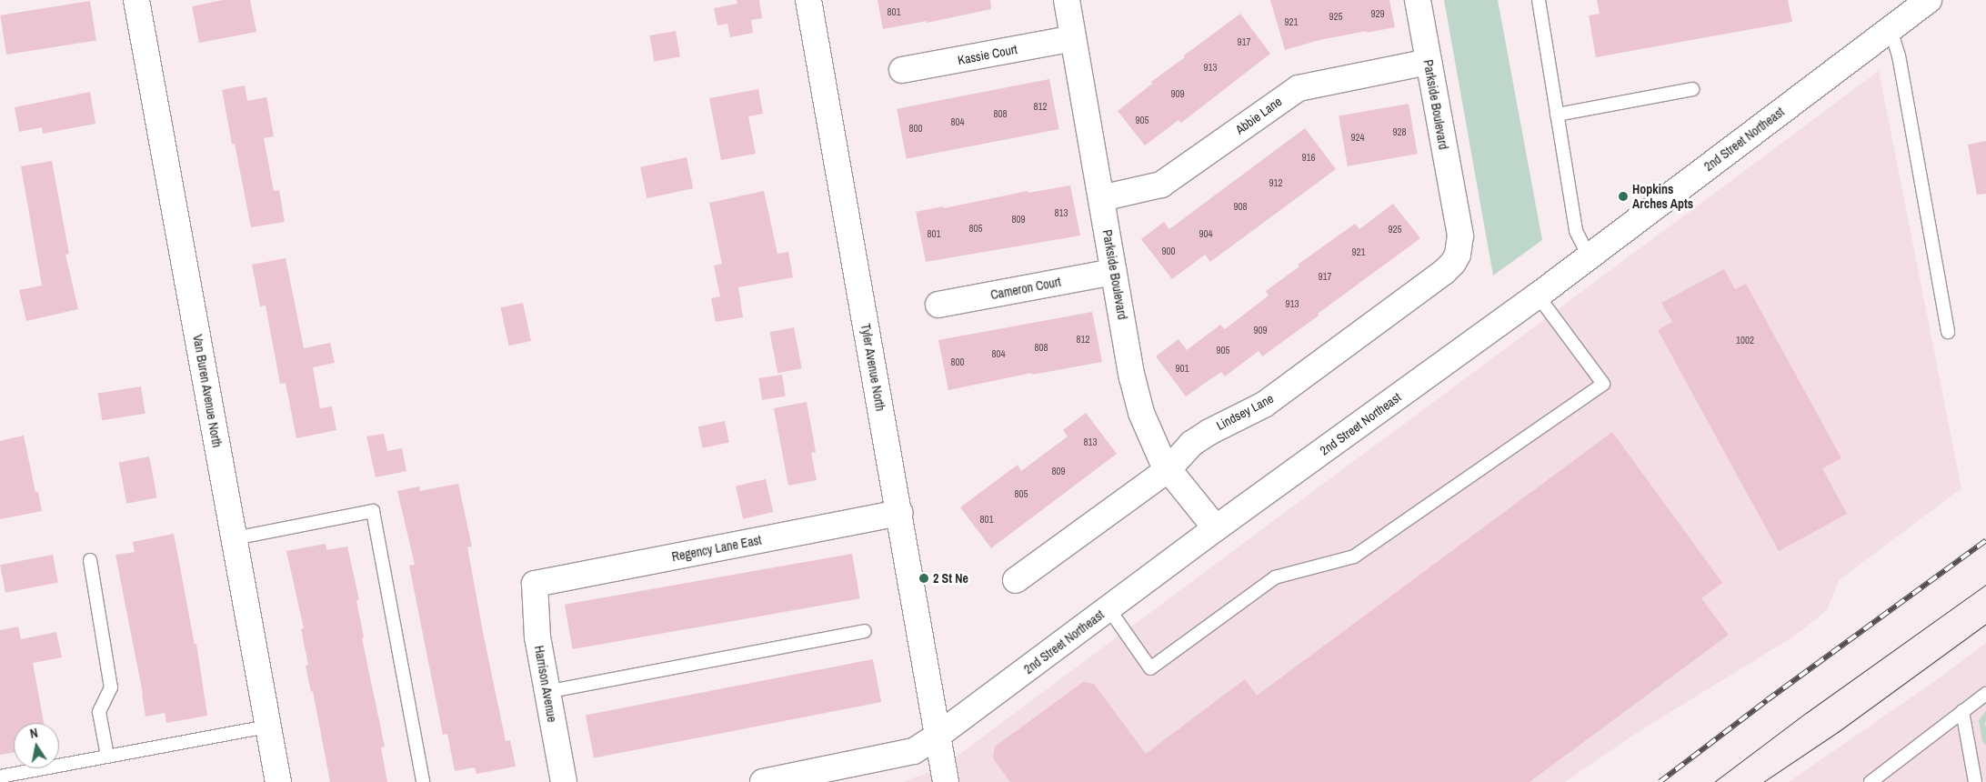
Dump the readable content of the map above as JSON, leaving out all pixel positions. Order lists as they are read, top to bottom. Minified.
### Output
{"streets":{"street":["Kassie Court","Parkside Boulevard","Abbie Lane","2nd Street Northeast","Cameron Court","Tyler Avenue North","Van Buren Avenue North","Lindsey Lane","Regency Lane East","Harrison Avenue"]},"crossings":[["Kassie Court","Parkside Boulevard"],["Parkside Boulevard","Abbie Lane"],["Parkside Boulevard","2nd Street Northeast"],["Parkside Boulevard","Cameron Court"],["Parkside Boulevard","Lindsey Lane"],["2nd Street Northeast","Tyler Avenue North"],["Tyler Avenue North","Regency Lane East"],["Regency Lane East","Harrison Avenue"]],"places":["Hopkins Arches Apts","2 St Ne"],"house_numbers":["801","929","925","921","917","913","909","812","808","905","804","800","928","924","916","912","908","813","809","805","925","801","904","900","921","917","913","909","812","1002","808","905","804","800","901","813","809","805","801"],"north":"top"}
